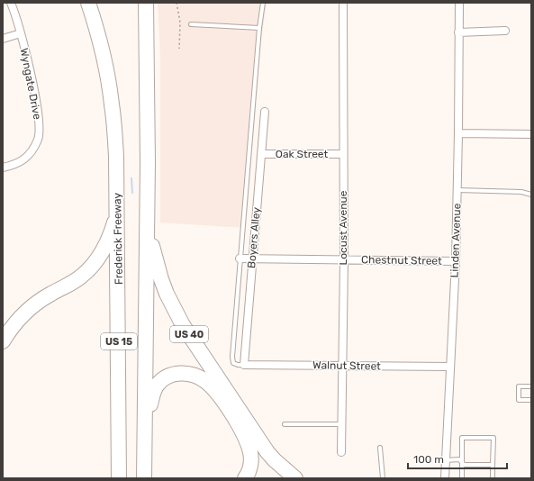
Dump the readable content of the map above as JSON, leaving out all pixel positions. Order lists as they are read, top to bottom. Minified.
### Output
{"streets":{"highway":["Frederick Freeway","US 40","US 15"],"street":["Wyngate Drive","Oak Street","Locust Avenue","Boyers Alley","Linden Avenue","Chestnut Street","Walnut Street"]},"crossings":[["Oak Street","Locust Avenue"],["Oak Street","Boyers Alley"],["Locust Avenue","Chestnut Street"],["Locust Avenue","Walnut Street"],["Boyers Alley","Chestnut Street"],["Boyers Alley","Walnut Street"],["Linden Avenue","Chestnut Street"],["Linden Avenue","Walnut Street"],["US 40","US 15"]],"scale_bar":"100 m"}
